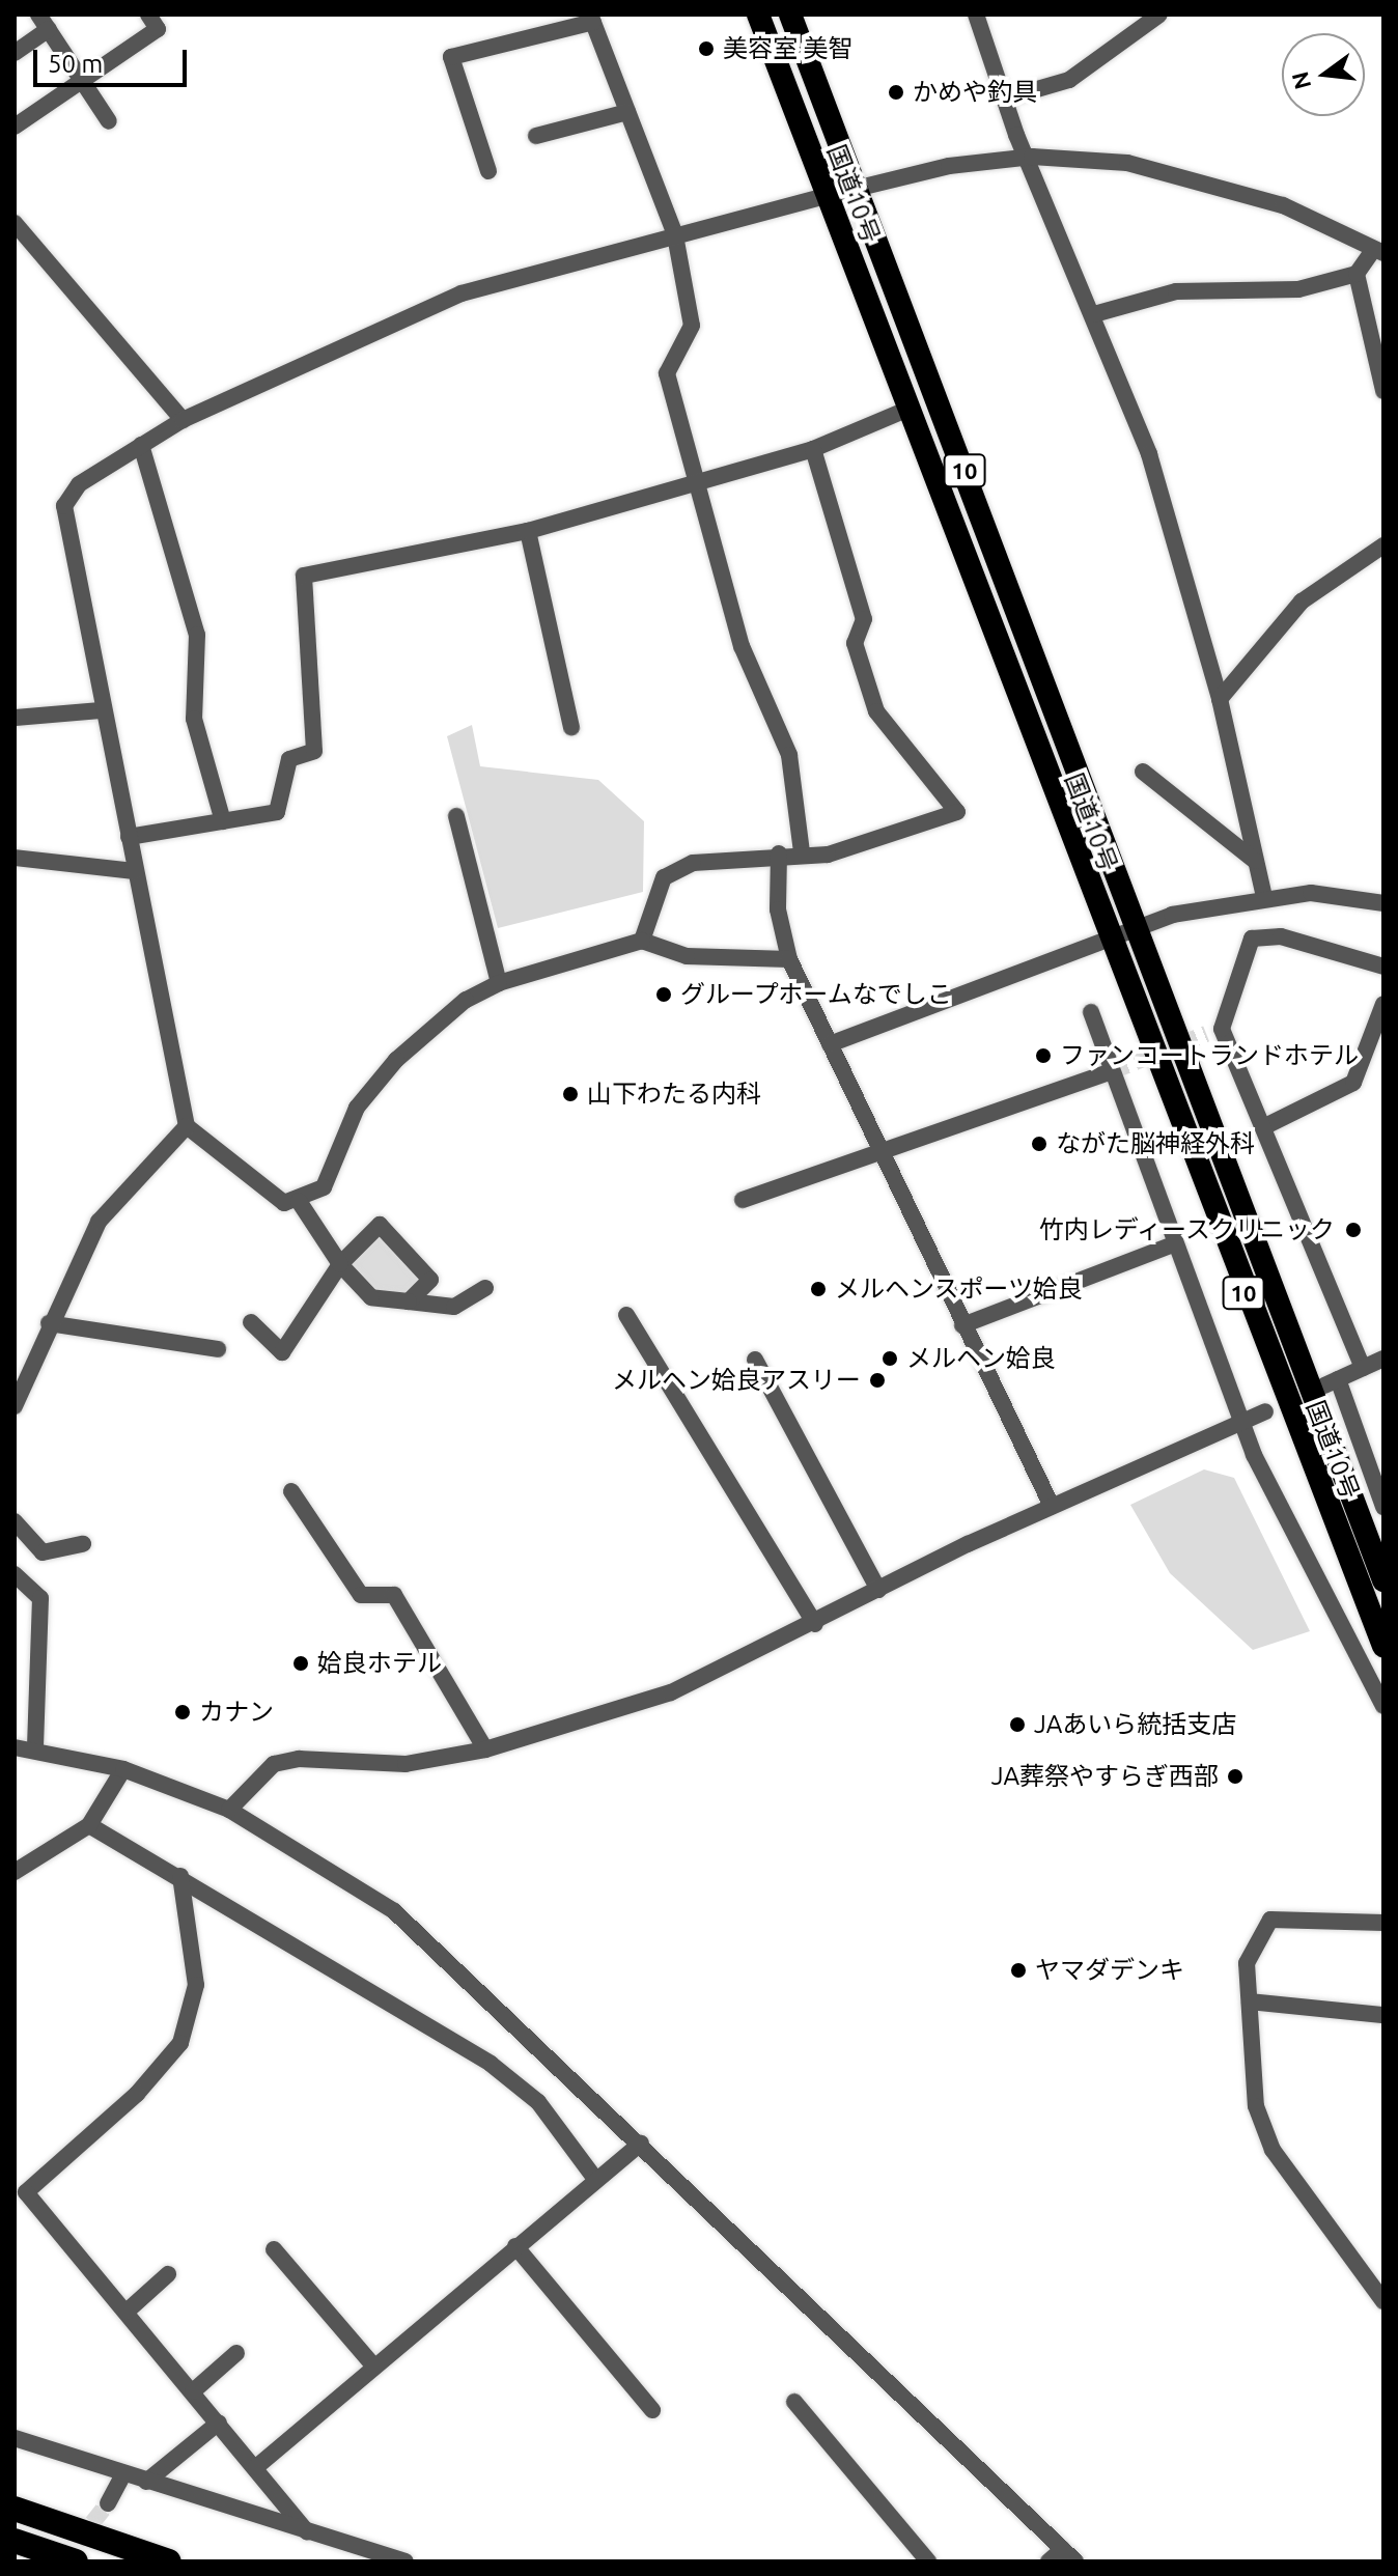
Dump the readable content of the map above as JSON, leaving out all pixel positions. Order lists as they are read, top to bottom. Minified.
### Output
{"streets":{"highway":["国道10号","10"]},"places":["美容室 美智","かめや釣具","グループホームなでしこ","ファンコートランドホテル","山下わたる内科","ながた脳神経外科","竹内レディースクリニック","メルヘンスポーツ姶良","メルヘン姶良","メルヘン姶良アスリー","姶良ホテル","カナン","JAあいら統括支店","JA葬祭やすらぎ西部","ヤマダデンキ"],"scale_bar":"50 m","north":"left"}
